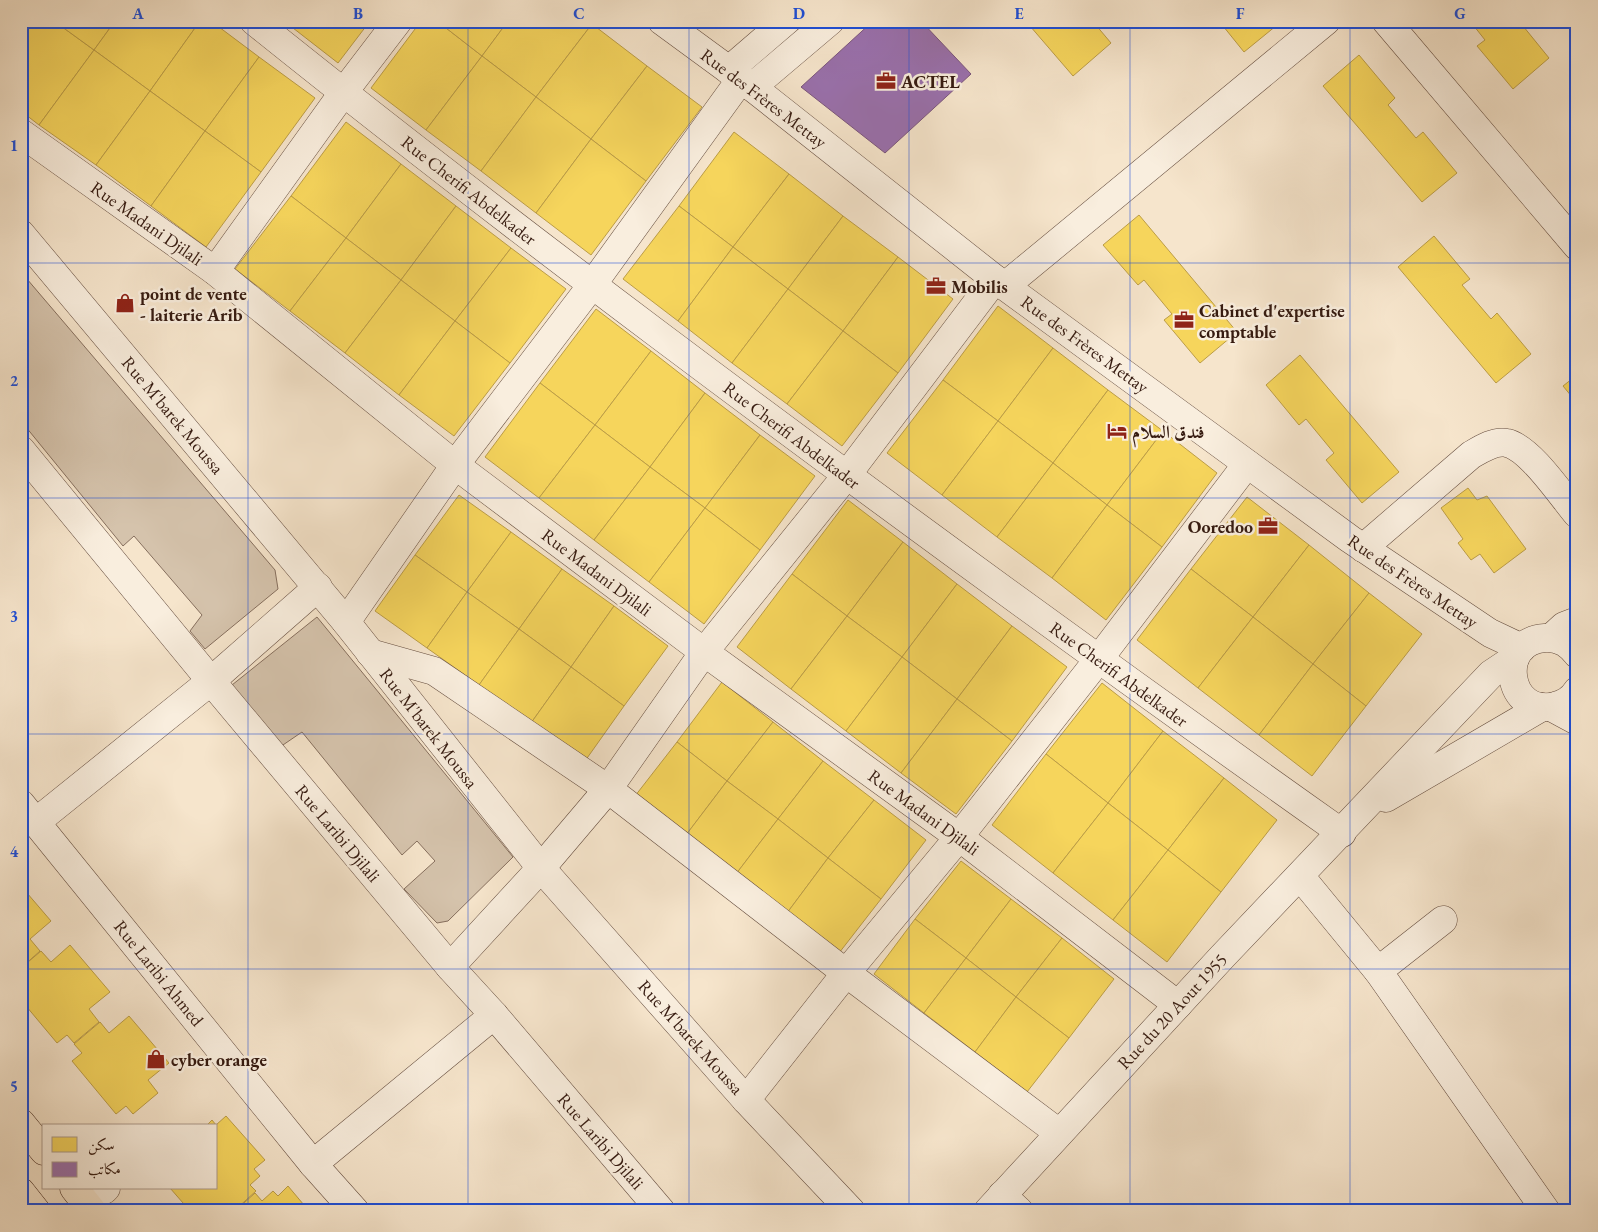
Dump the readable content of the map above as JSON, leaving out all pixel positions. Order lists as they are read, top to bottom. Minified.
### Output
{"streets":{"street":["Rue des Frères Mettay","Rue Cherifi Abdelkader","Rue Madani Djilali","Rue M'barek Moussa","Rue Laribi Djilali","Rue Laribi Ahmed","Rue du 20 Aout 1955"]},"crossings":[["Rue Cherifi Abdelkader","Rue du 20 Aout 1955"],["Rue Madani Djilali","Rue du 20 Aout 1955"]],"places":{"office":["ACTEL","Mobilis","Cabinet d'expertise comptable","Ooredoo"],"shop":["point de vente - laiterie Arib","cyber orange"],"hotel":["فندق السلام"]},"legend":["سكن","مكاتب"],"grid":{"columns":["A","B","C","D","E","F","G"],"rows":["1","2","3","4","5"]}}
